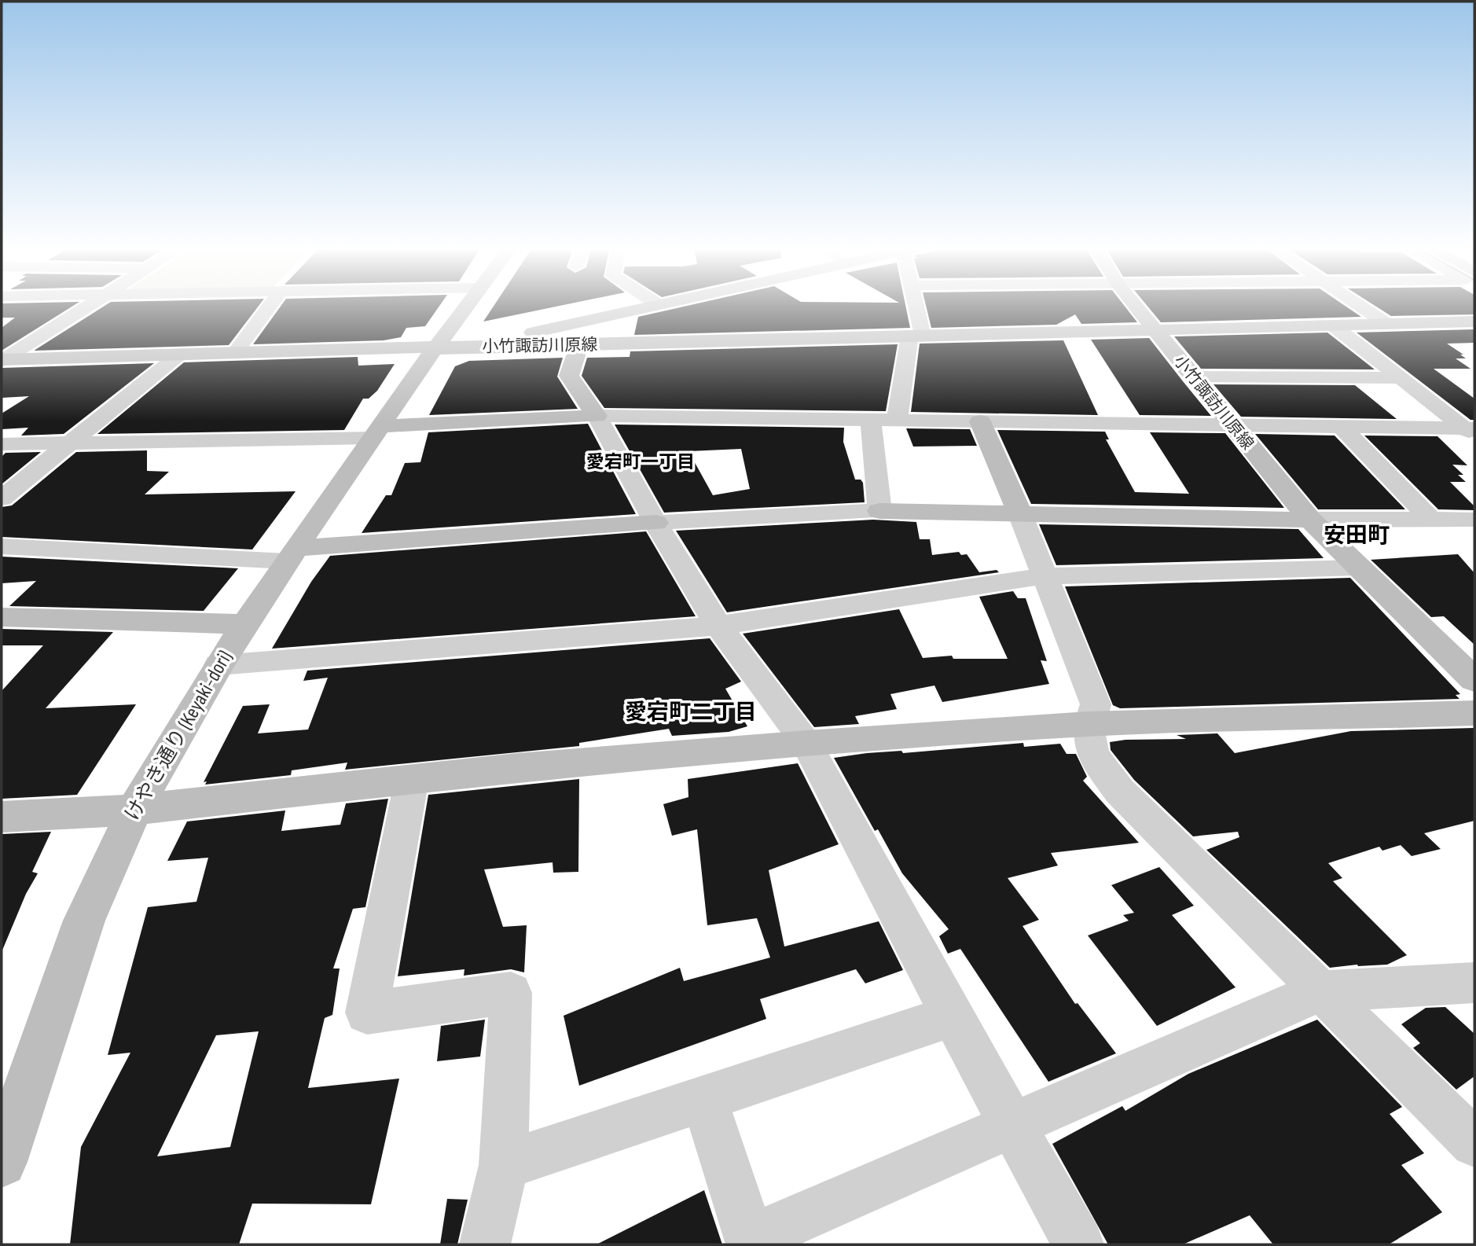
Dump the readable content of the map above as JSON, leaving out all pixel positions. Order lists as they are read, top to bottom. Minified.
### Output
{"streets":{"street":["小竹諏訪川原線","けやき通り (Keyaki-dori)"]},"crossings":[["小竹諏訪川原線","けやき通り (Keyaki-dori)"]],"districts":["愛宕町一丁目","安田町","愛宕町二丁目"]}
